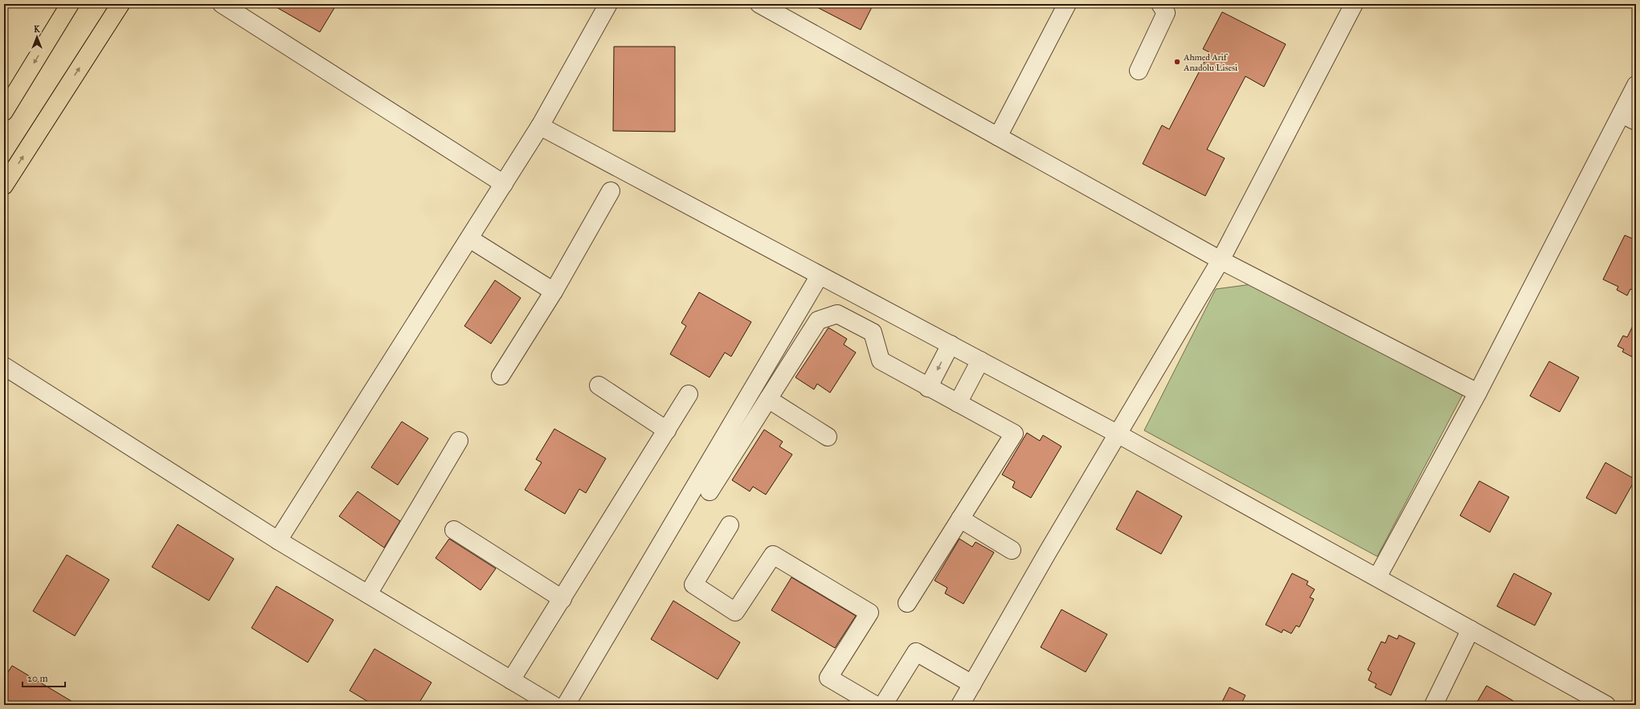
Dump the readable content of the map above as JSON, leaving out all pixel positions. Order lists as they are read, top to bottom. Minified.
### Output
{"places":["Ahmed Arif Anadolu Lisesi"],"scale_bar":"20 m","north":"top"}
